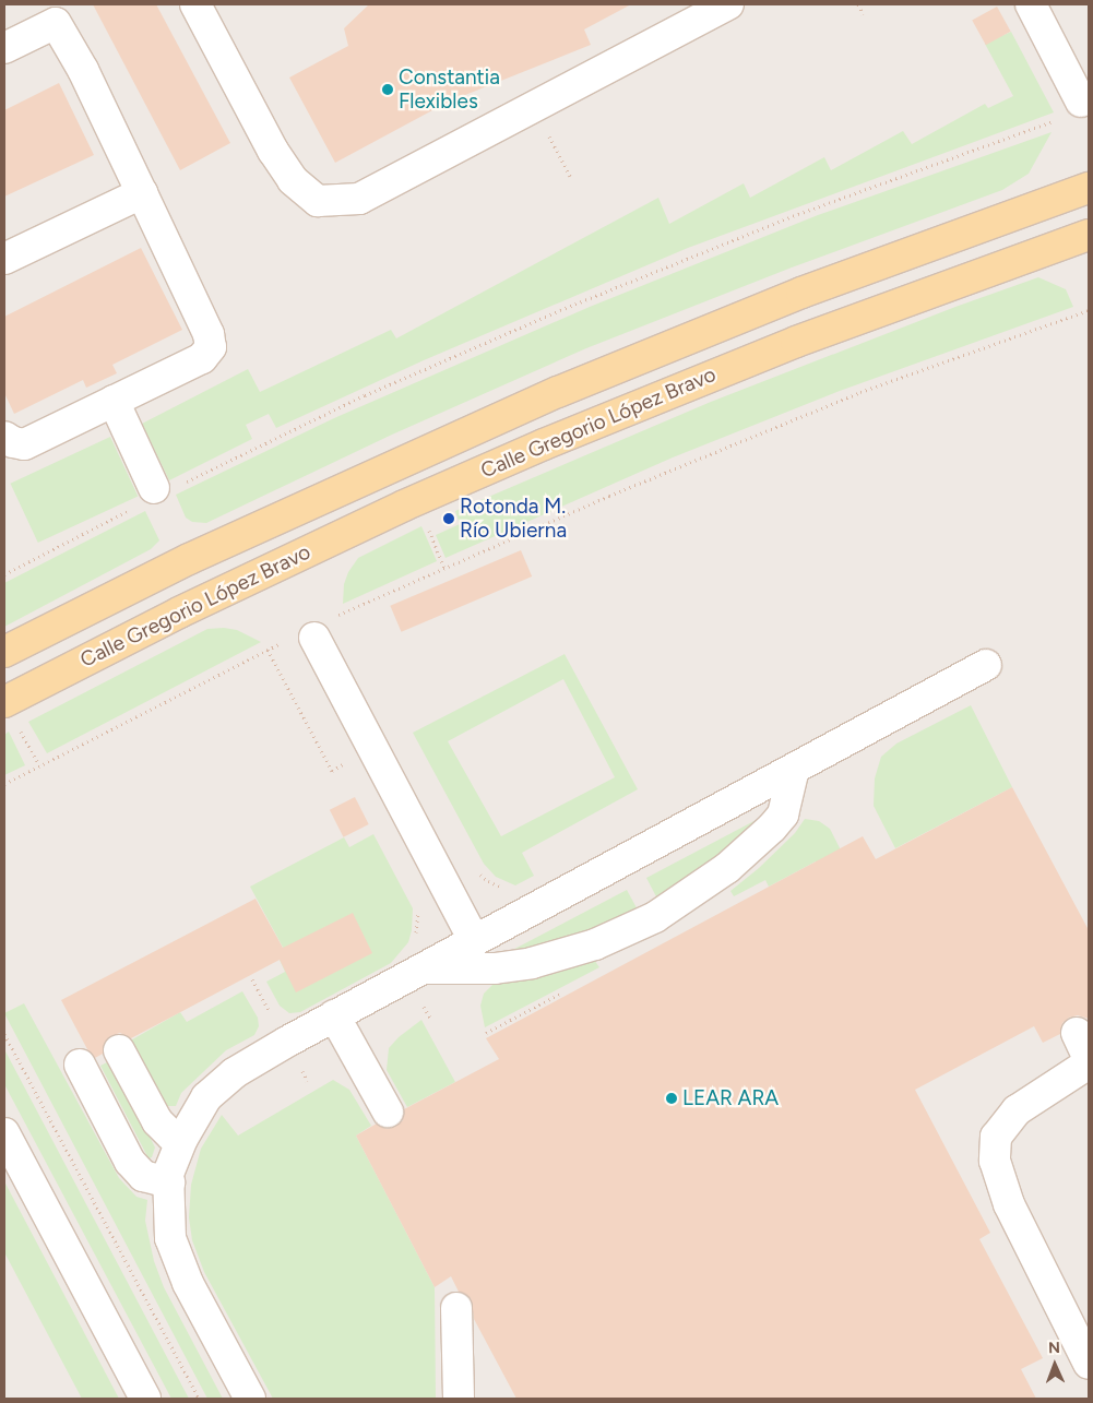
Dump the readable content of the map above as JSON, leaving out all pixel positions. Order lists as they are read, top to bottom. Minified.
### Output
{"streets":{"main road":["Calle Gregorio López Bravo"]},"places":["Constantia Flexibles","Rotonda M. Río Ubierna","LEAR ARA"],"north":"top"}
